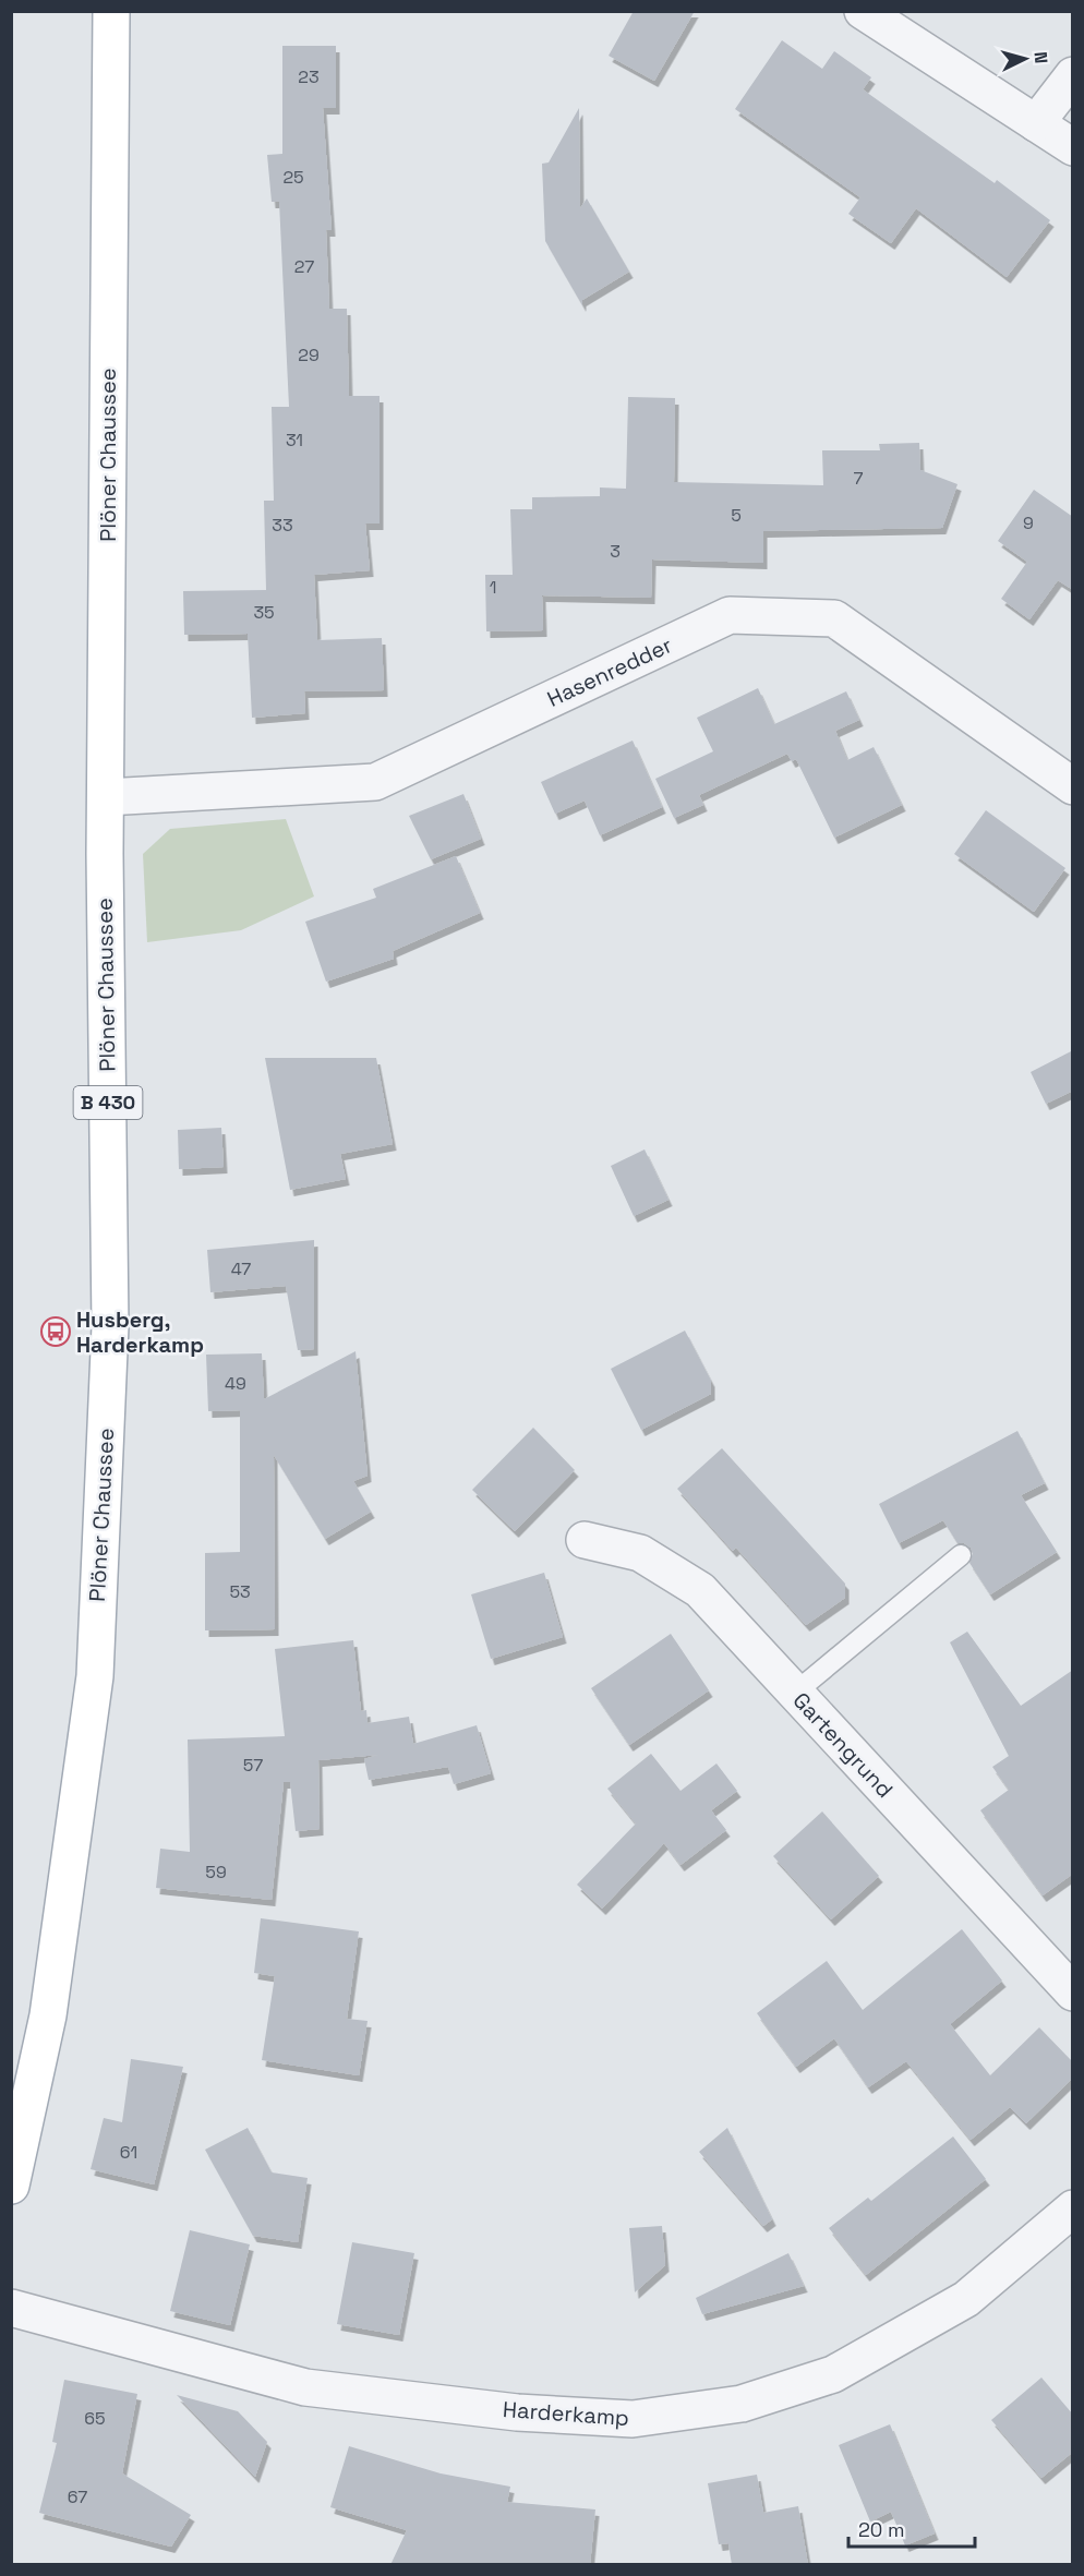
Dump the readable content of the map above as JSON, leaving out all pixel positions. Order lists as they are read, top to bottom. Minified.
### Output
{"streets":{"main road":["Plöner Chaussee","B 430"],"street":["Hasenredder","Gartengrund","Harderkamp"]},"crossings":[["Plöner Chaussee","Hasenredder"]],"places":{"bus stop":["Husberg, Harderkamp"]},"house_numbers":["23","25","27","29","31","7","5","9","33","3","1","35","47","49","53","57","59","61","65","67"],"scale_bar":"20 m","north":"right"}
